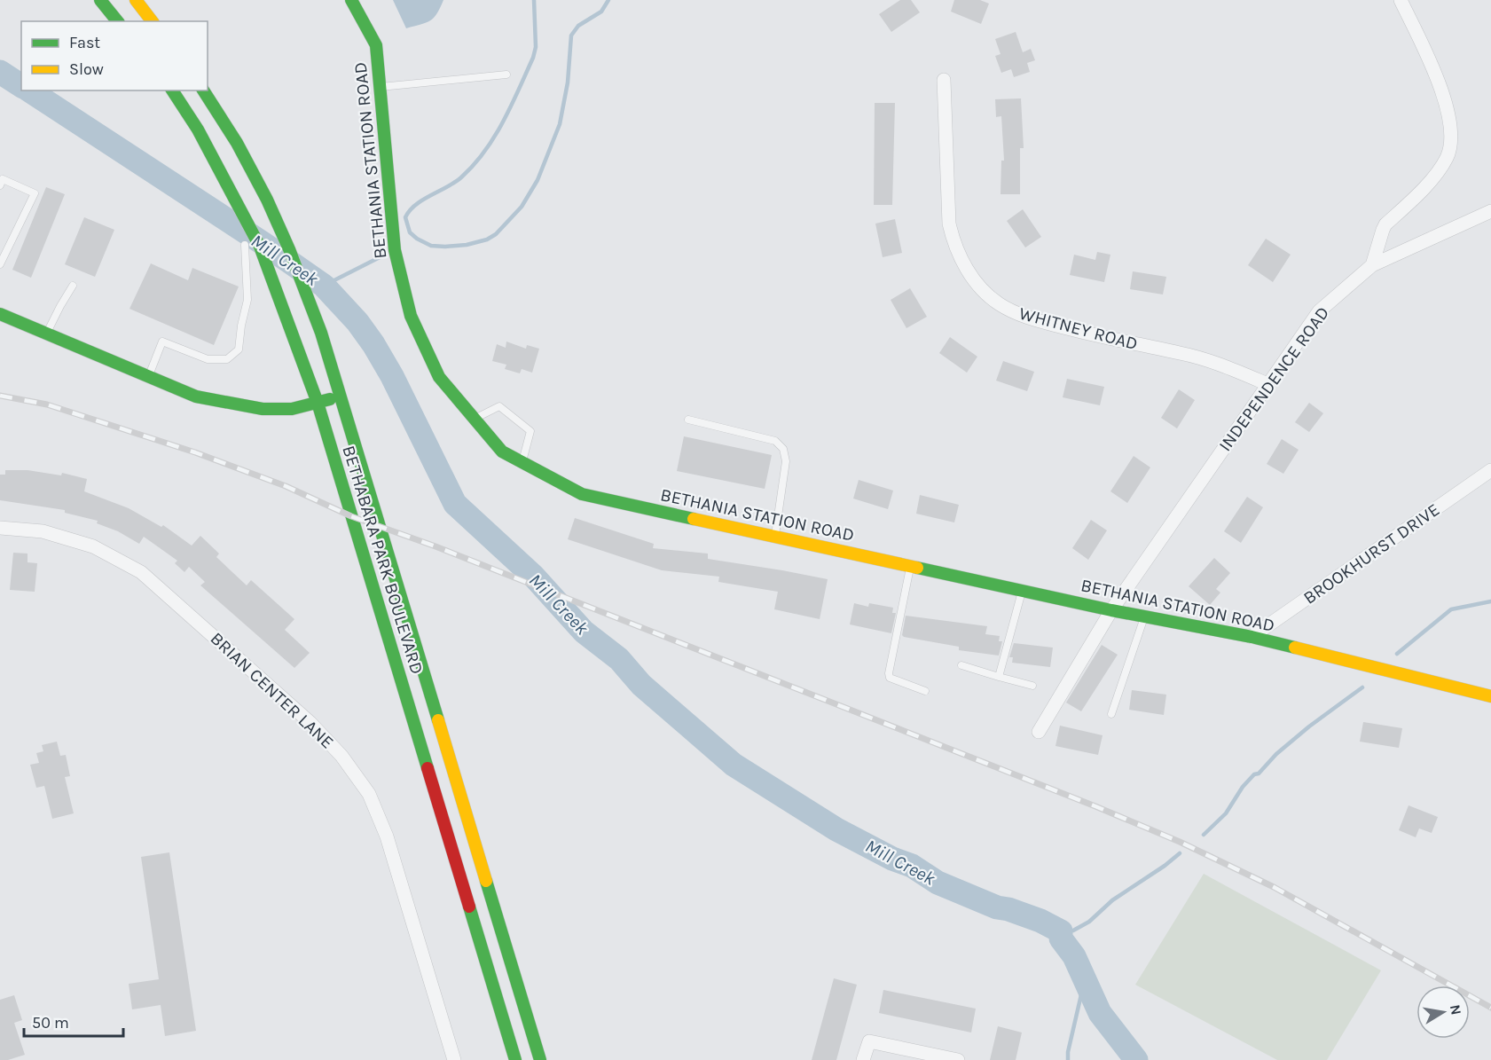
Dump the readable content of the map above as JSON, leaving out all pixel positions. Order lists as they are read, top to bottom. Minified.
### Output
{"streets":{"street":["BETHANIA STATION ROAD","WHITNEY ROAD","INDEPENDENCE ROAD","BROOKHURST DRIVE","BETHABARA PARK BOULEVARD","BRIAN CENTER LANE"]},"crossings":[["BETHANIA STATION ROAD","INDEPENDENCE ROAD"],["BETHANIA STATION ROAD","BROOKHURST DRIVE"],["WHITNEY ROAD","INDEPENDENCE ROAD"]],"water":["Mill Creek"],"legend":["Fast","Slow"],"scale_bar":"50 m","north":"right"}
